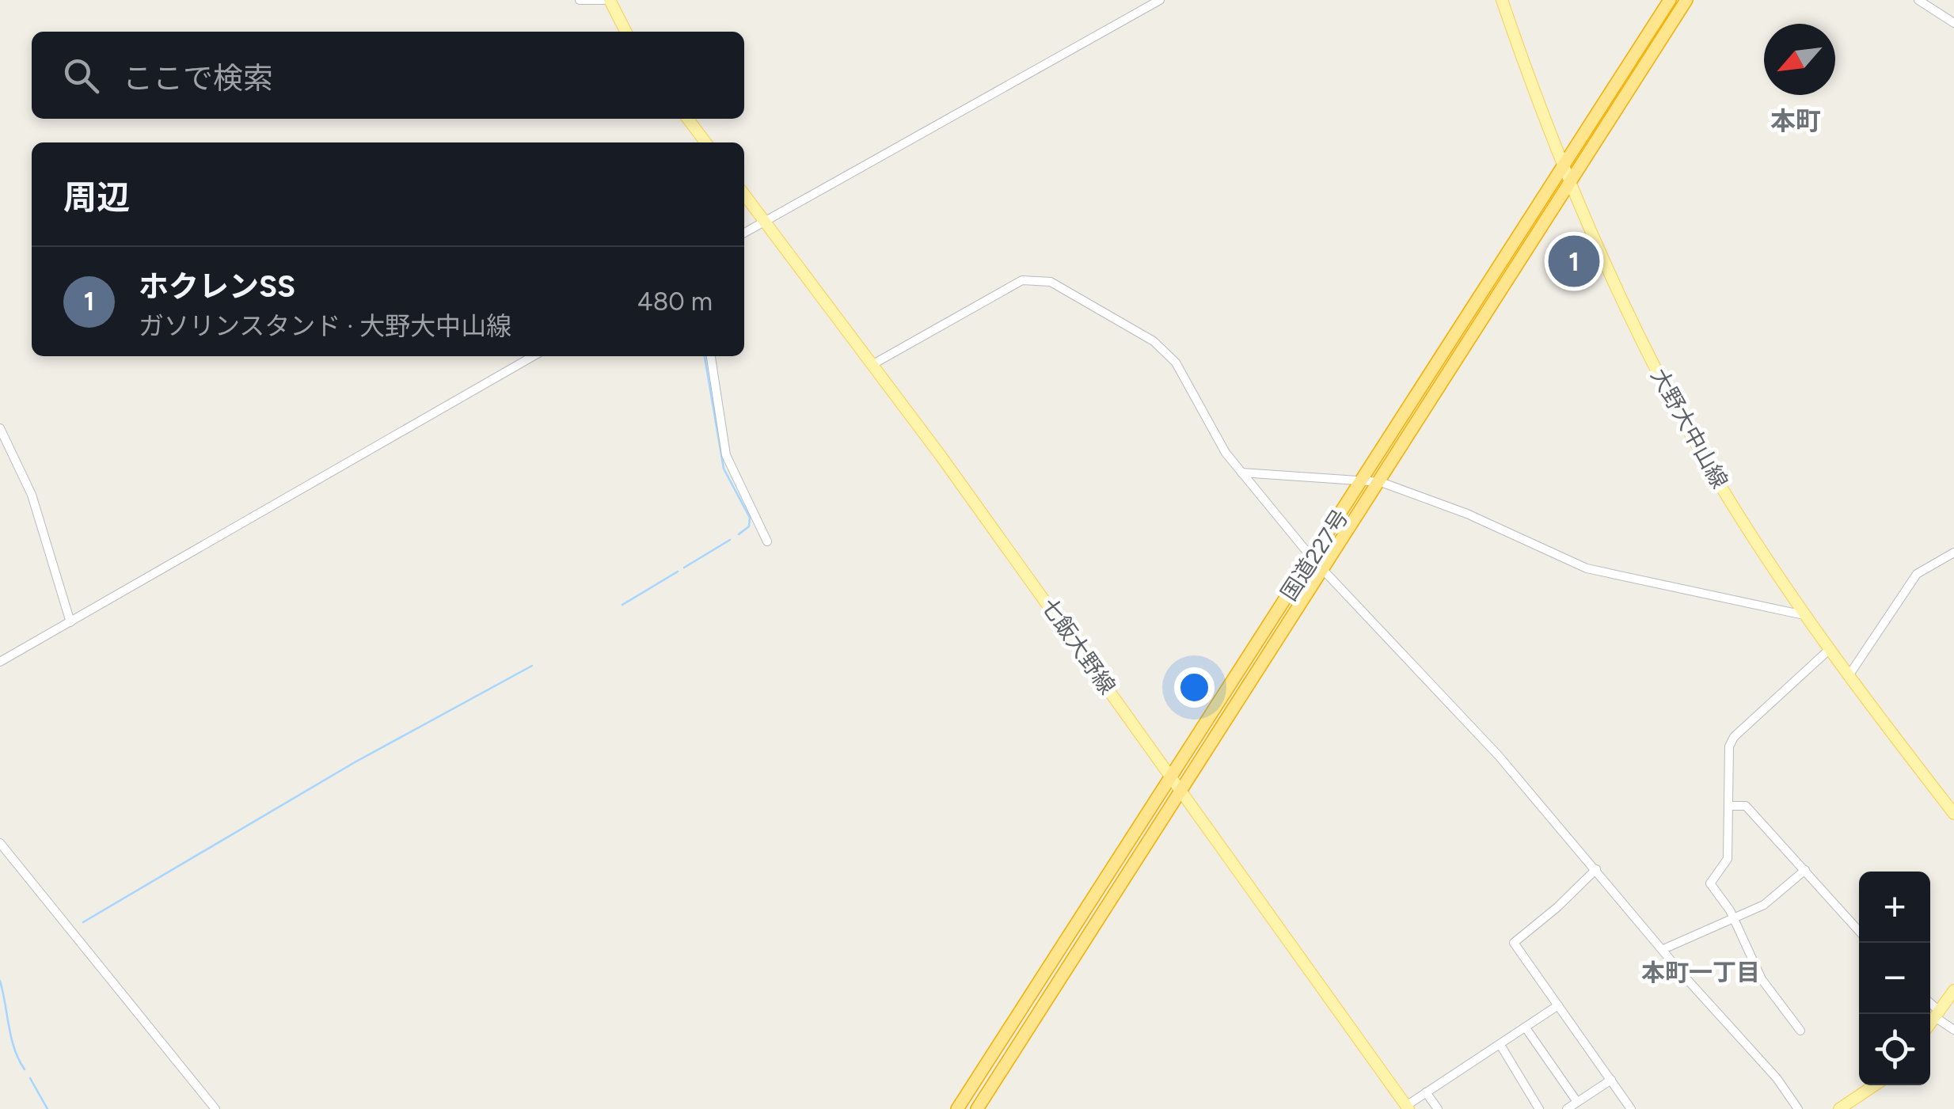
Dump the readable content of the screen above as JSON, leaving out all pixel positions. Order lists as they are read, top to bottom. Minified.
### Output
{"streets":{"highway":["国道227号"],"main road":["大野大中山線","七飯大野線"]},"crossings":[["大野大中山線","国道227号"],["国道227号","七飯大野線"]],"districts":["本町","本町一丁目"],"north":"bottom left","page":{"search":"ここで検索","heading":"周辺","pins":"1","list":[{"mark":"1","name":"ホクレンSS","note":"ガソリンスタンド · 大野大中山線","value":"480 m"}],"map_buttons":["+","−"]}}
